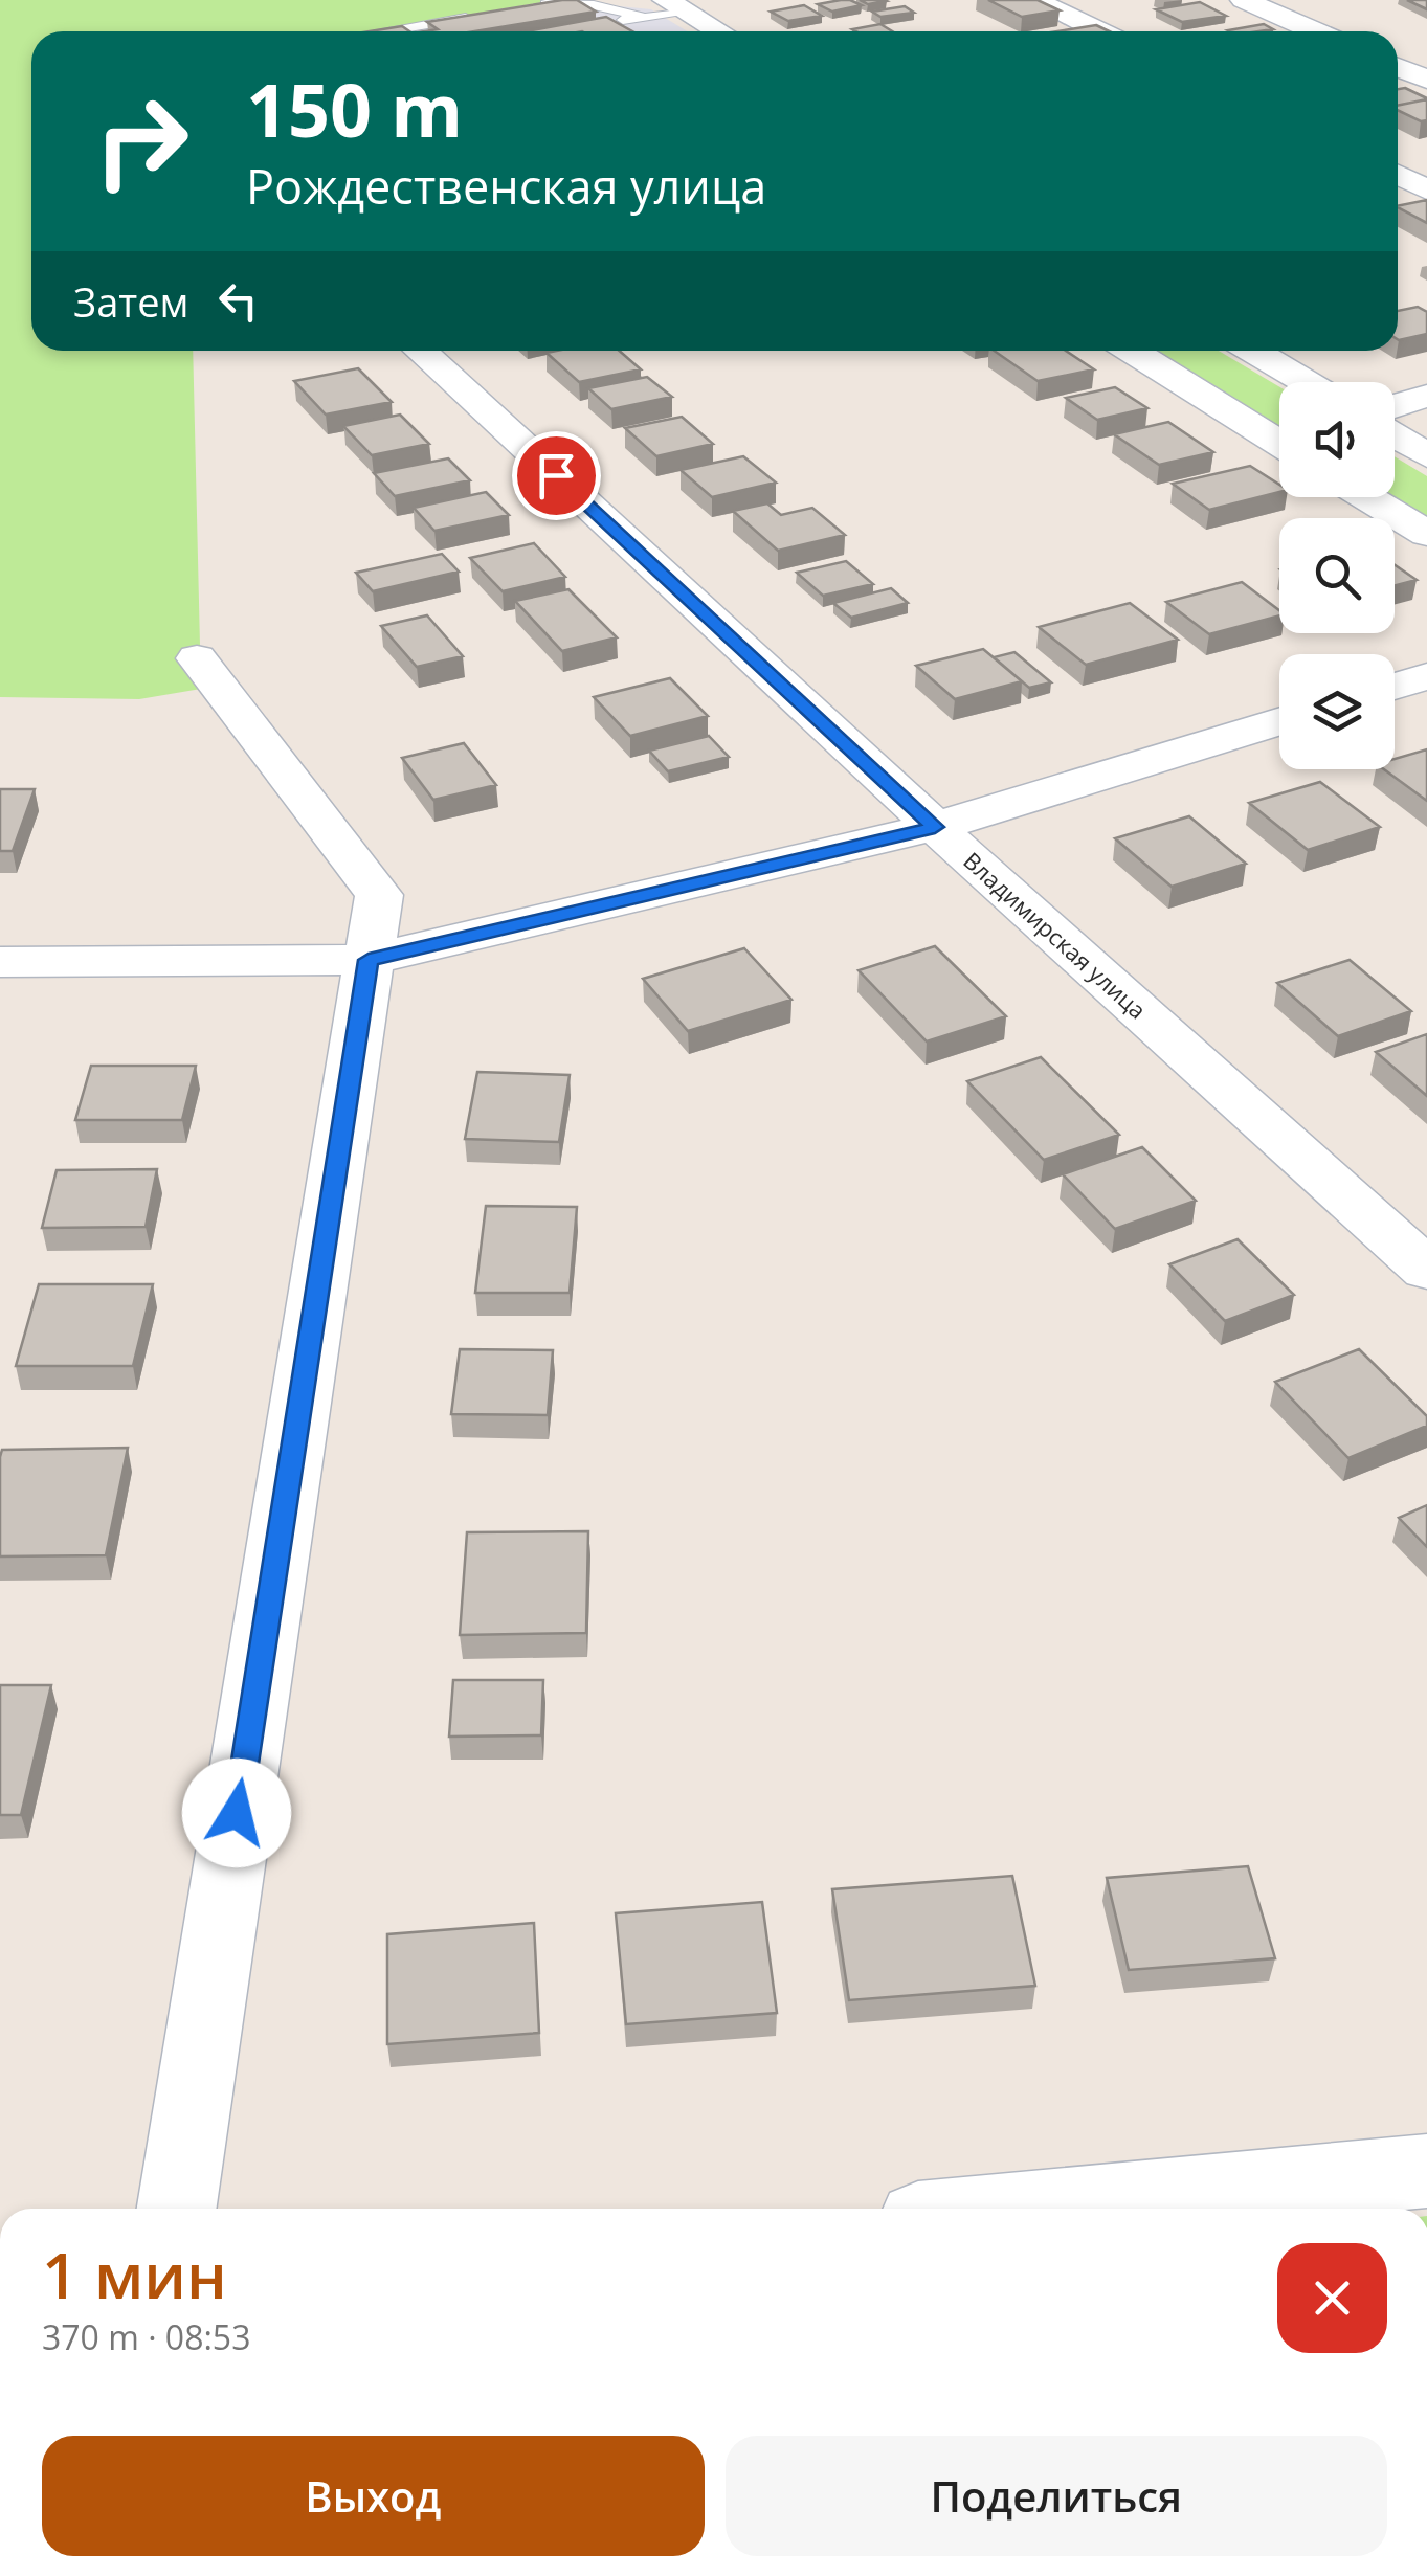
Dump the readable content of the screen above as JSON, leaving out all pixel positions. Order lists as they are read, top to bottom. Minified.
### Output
{"streets":{"street":["Владимирская улица"]},"page":{"turn":["150 m","Рождественская улица"],"then":"Затем","heading":["1 мин","370 m · 08:53"],"buttons":["Выход","Поделиться"]}}
